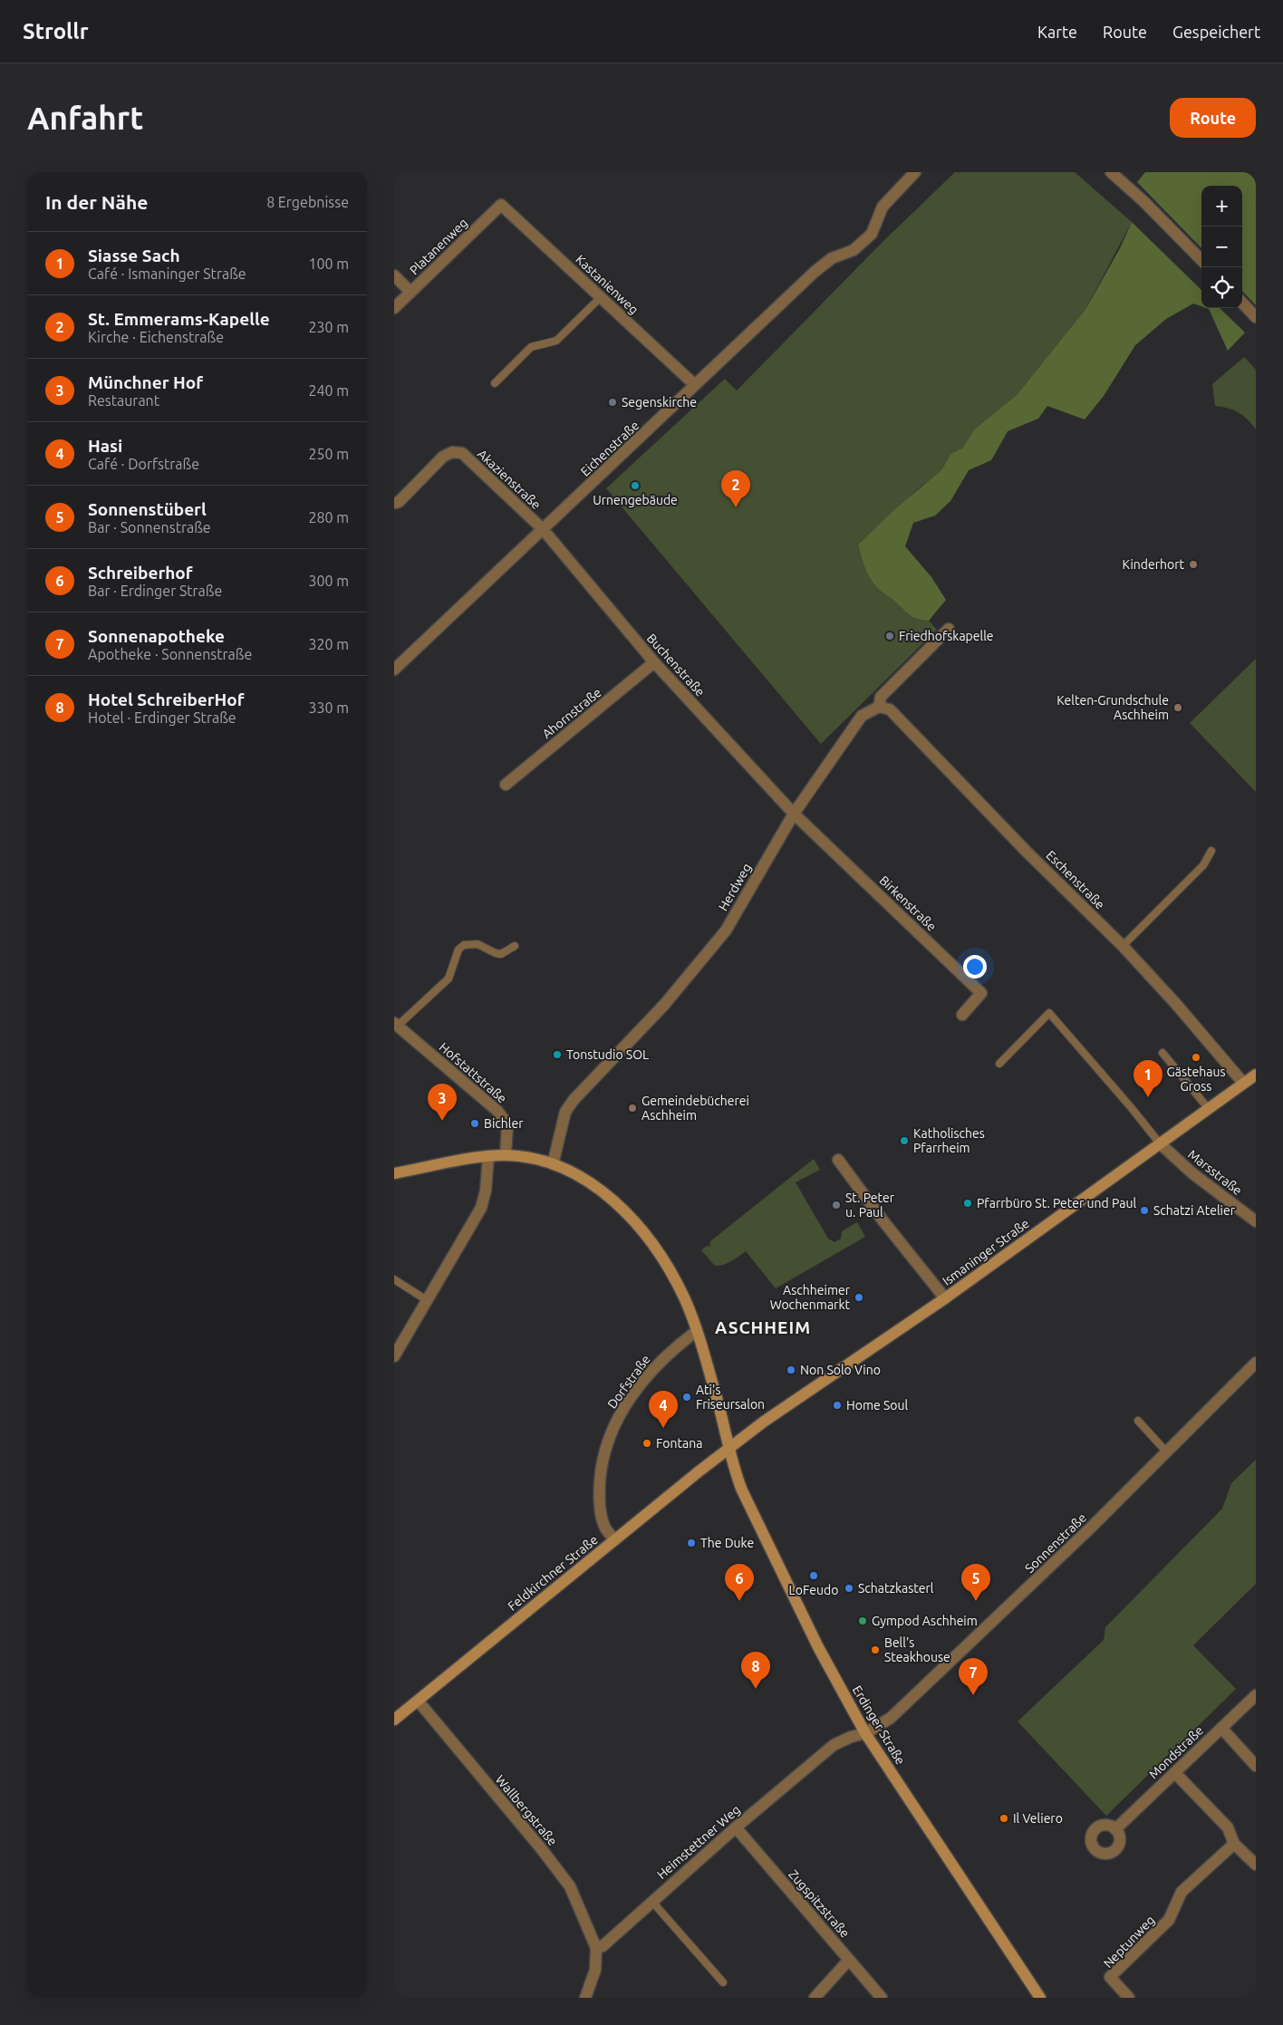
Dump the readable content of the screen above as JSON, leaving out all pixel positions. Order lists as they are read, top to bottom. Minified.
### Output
{"streets":{"street":["Platanenweg","Kastanienweg","Eichenstraße","Akazienstraße","Buchenstraße","Ahornstraße","Eschenstraße","Herdweg","Birkenstraße","Hofstattstraße","Marsstraße","Ismaninger Straße","Dorfstraße","Sonnenstraße","Feldkirchner Straße","Erdinger Straße","Mondstraße","Wallbergstraße","Heimstettner Weg","Zugspitzstraße","Neptunweg"]},"crossings":[["Platanenweg","Kastanienweg"],["Kastanienweg","Eichenstraße"],["Eichenstraße","Akazienstraße"],["Eichenstraße","Buchenstraße"],["Akazienstraße","Buchenstraße"],["Buchenstraße","Ahornstraße"],["Buchenstraße","Herdweg"],["Buchenstraße","Birkenstraße"],["Eschenstraße","Herdweg"],["Eschenstraße","Ismaninger Straße"],["Herdweg","Birkenstraße"],["Herdweg","Erdinger Straße"],["Hofstattstraße","Erdinger Straße"],["Marsstraße","Ismaninger Straße"],["Ismaninger Straße","Feldkirchner Straße"],["Ismaninger Straße","Erdinger Straße"],["Dorfstraße","Feldkirchner Straße"],["Dorfstraße","Erdinger Straße"],["Sonnenstraße","Erdinger Straße"],["Sonnenstraße","Heimstettner Weg"],["Feldkirchner Straße","Erdinger Straße"],["Feldkirchner Straße","Wallbergstraße"],["Erdinger Straße","Heimstettner Weg"],["Wallbergstraße","Heimstettner Weg"],["Heimstettner Weg","Zugspitzstraße"]],"districts":["ASCHHEIM"],"places":["Segenskirche","Urnengebäude","Kinderhort","Friedhofskapelle","Kelten-Grundschule Aschheim","Tonstudio SOL","Gästehaus Gross","Gemeindebücherei Aschheim","Bichler","Katholisches Pfarrheim","Pfarrbüro St. Peter und Paul","St. Peter u. Paul","Schatzi Atelier","Aschheimer Wochenmarkt","Non Solo Vino","Ati's Friseursalon","Home Soul","Fontana","The Duke","LoFeudo","Schatzkasterl","Gympod Aschheim","Bell's Steakhouse","Il Veliero"],"page":{"header":"Strollr","nav":["Karte","Route","Gespeichert"],"buttons":"Route","title":"Anfahrt","heading":["In der Nähe","8 Ergebnisse"],"map_buttons":["+","−"],"list":[{"mark":"1","name":"Siasse Sach","note":"Café · Ismaninger Straße","value":"100 m"},{"mark":"2","name":"St. Emmerams-Kapelle","note":"Kirche · Eichenstraße","value":"230 m"},{"mark":"3","name":"Münchner Hof","note":"Restaurant","value":"240 m"},{"mark":"4","name":"Hasi","note":"Café · Dorfstraße","value":"250 m"},{"mark":"5","name":"Sonnenstüberl","note":"Bar · Sonnenstraße","value":"280 m"},{"mark":"6","name":"Schreiberhof","note":"Bar · Erdinger Straße","value":"300 m"},{"mark":"7","name":"Sonnenapotheke","note":"Apotheke · Sonnenstraße","value":"320 m"},{"mark":"8","name":"Hotel SchreiberHof","note":"Hotel · Erdinger Straße","value":"330 m"}],"pins":["2","1","3","4","5","6","8","7"]}}
